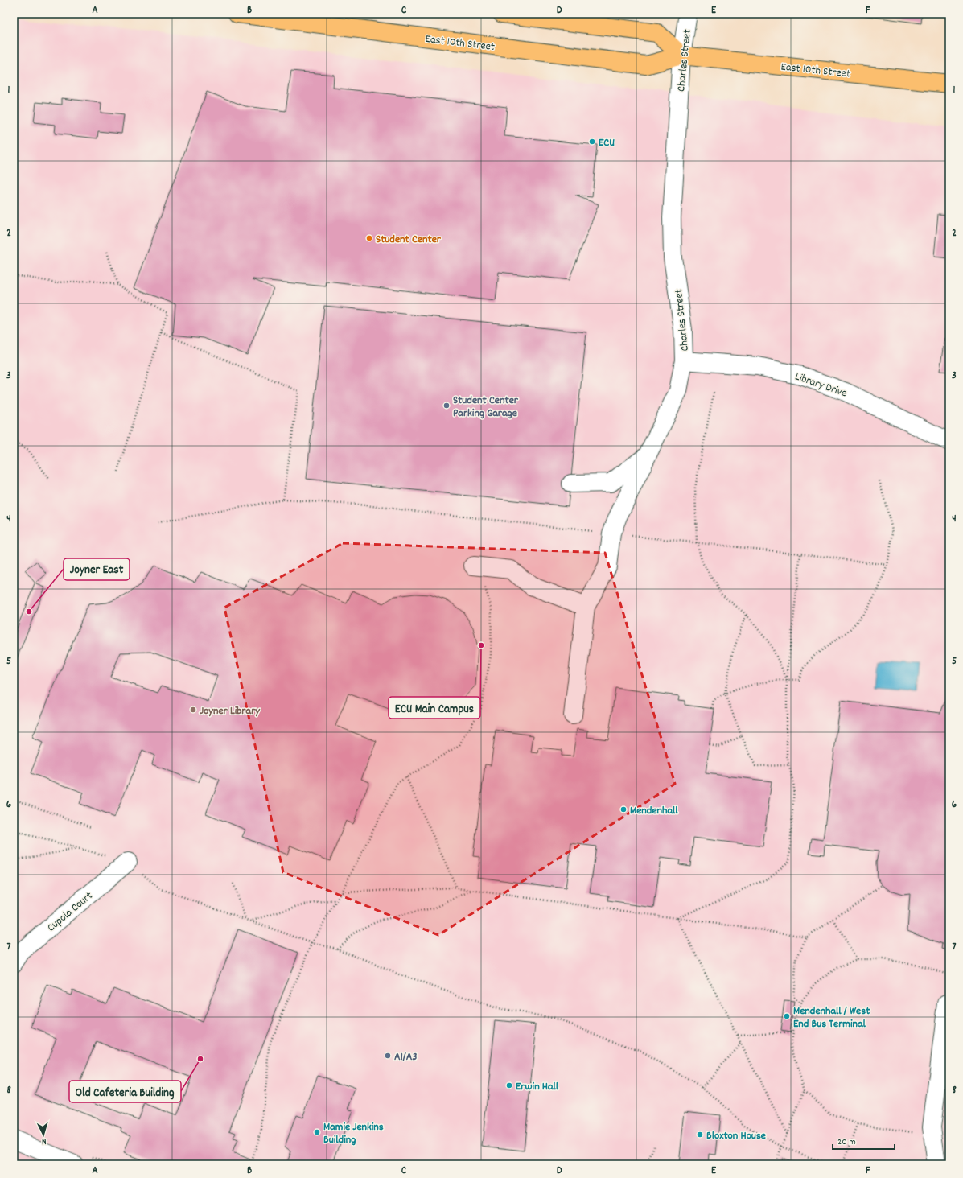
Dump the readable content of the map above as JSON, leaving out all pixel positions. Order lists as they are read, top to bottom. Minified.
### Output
{"streets":{"main road":["East 10th Street"],"street":["Charles Street","Library Drive","Cupola Court"]},"crossings":[["East 10th Street","Charles Street"],["Charles Street","Library Drive"]],"places":["ECU","Student Center","Student Center Parking Garage","Joyner East","ECU Main Campus","Joyner Library","Mendenhall","Mendenhall / West End Bus Terminal","A1/A3","Old Cafeteria Building","Erwin Hall","Mamie Jenkins Building","Bloxton House"],"scale_bar":"20 m","north":"bottom","grid":{"columns":["A","B","C","D","E","F"],"rows":["1","2","3","4","5","6","7","8"]}}
